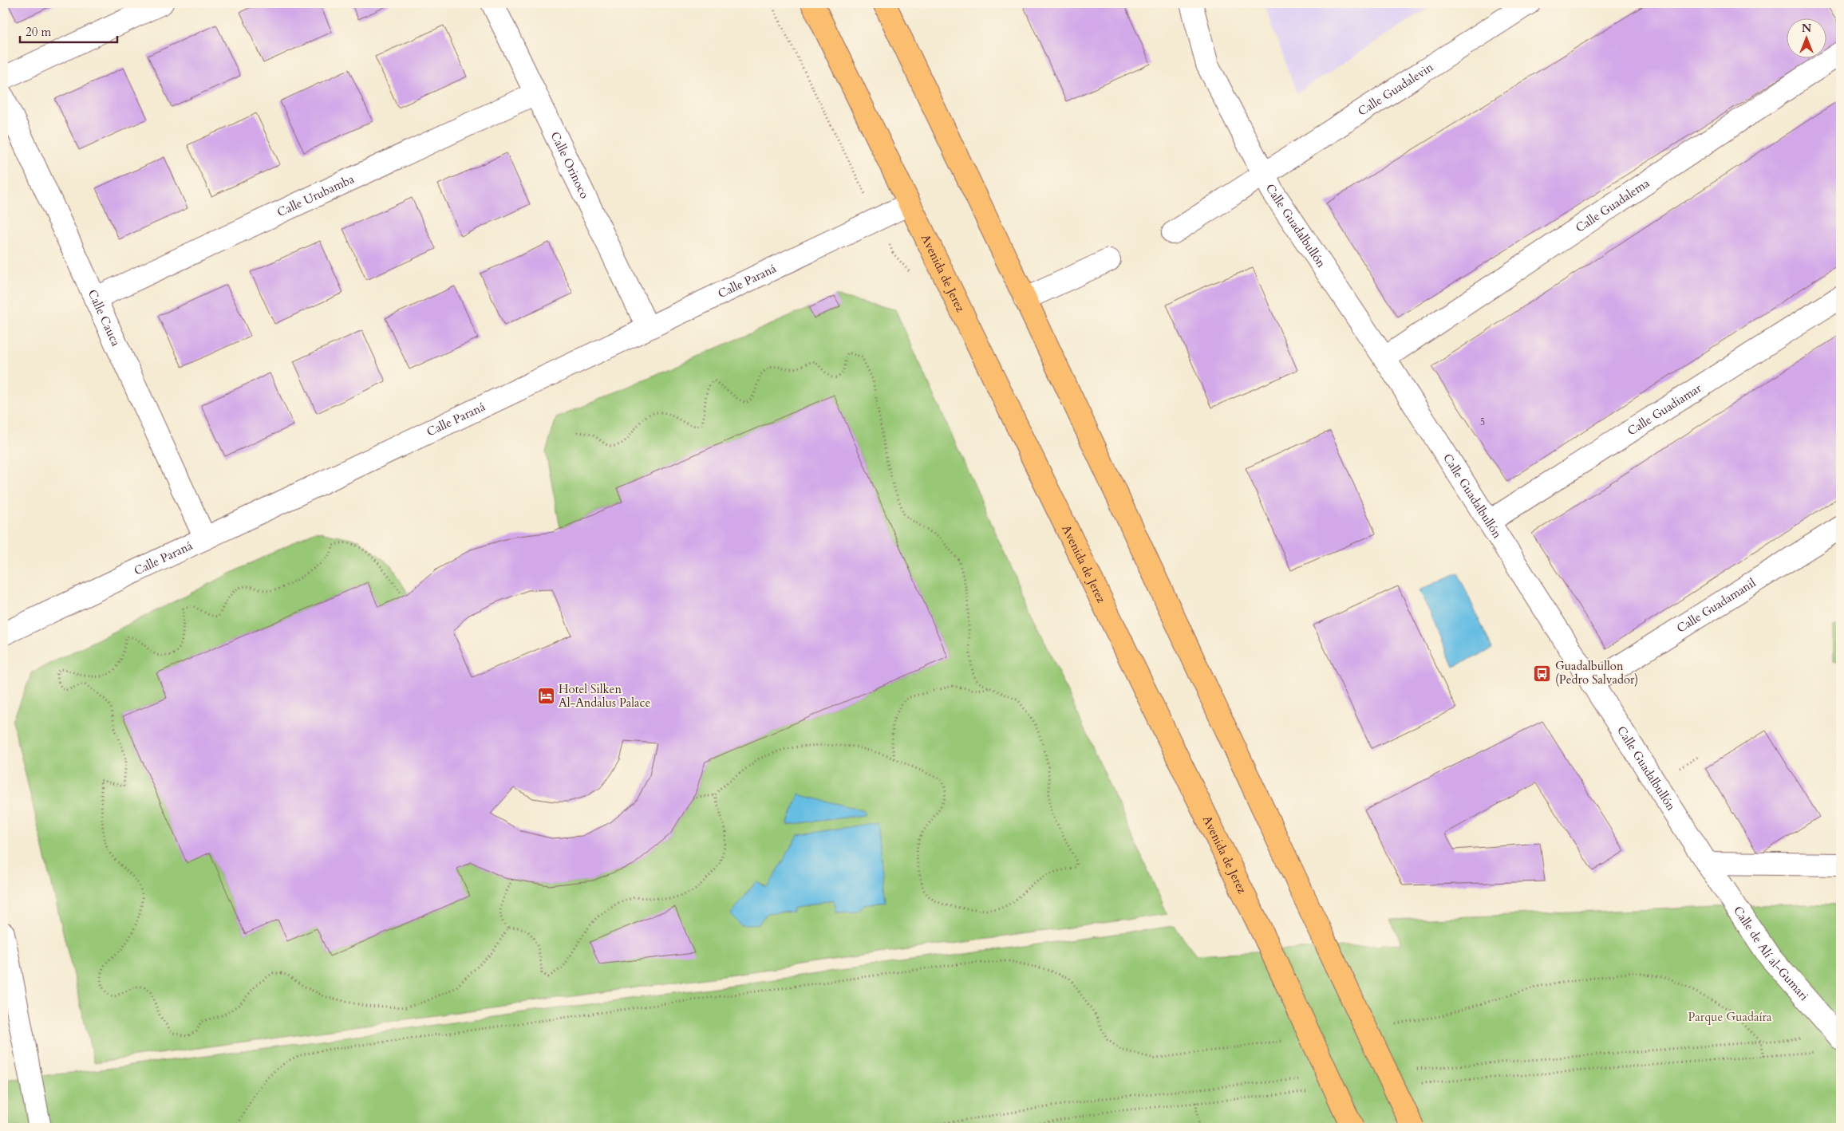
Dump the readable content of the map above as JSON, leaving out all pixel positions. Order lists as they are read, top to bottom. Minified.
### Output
{"streets":{"main road":["Avenida de Jerez"],"street":["Calle Guadalevin","Calle Orinoco","Calle Urubamba","Calle Guadalema","Calle Guadalbullón","Calle Paraná","Calle Cauca","Calle Guadiamar","Calle Guadamanil","Calle de Alí al-Gumari"]},"crossings":[["Calle Guadalevin","Calle Guadalbullón"],["Calle Orinoco","Calle Urubamba"],["Calle Orinoco","Calle Paraná"],["Calle Urubamba","Calle Cauca"],["Calle Guadalema","Calle Guadalbullón"],["Calle Guadalbullón","Calle Guadiamar"],["Calle Guadalbullón","Calle Guadamanil"],["Calle Guadalbullón","Calle de Alí al-Gumari"],["Avenida de Jerez","Calle Paraná"],["Calle Paraná","Calle Cauca"]],"parks":["Parque Guadaíra"],"places":{"bus stop":["Guadalbullon (Pedro Salvador)"],"hotel":["Hotel Silken Al-Andalus Palace"]},"house_numbers":["5"],"scale_bar":"20 m","north":"top"}
